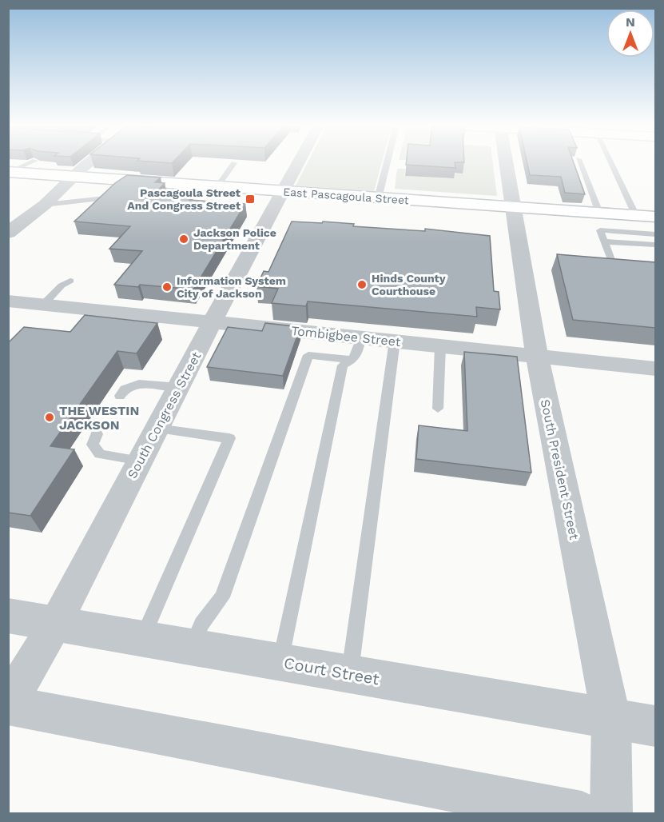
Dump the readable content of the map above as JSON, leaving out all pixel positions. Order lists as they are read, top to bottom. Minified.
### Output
{"streets":{"main road":["East Pascagoula Street"],"street":["Tombigbee Street","South Congress Street","South President Street","Court Street"]},"crossings":[["East Pascagoula Street","South Congress Street"],["East Pascagoula Street","South President Street"],["Tombigbee Street","South Congress Street"],["Tombigbee Street","South President Street"],["South Congress Street","Court Street"],["South President Street","Court Street"]],"places":{"transit":["Pascagoula Street And Congress Street"],"other":["Jackson Police Department","Hinds County Courthouse","Information System City of Jackson","THE WESTIN JACKSON"]},"north":"top"}
